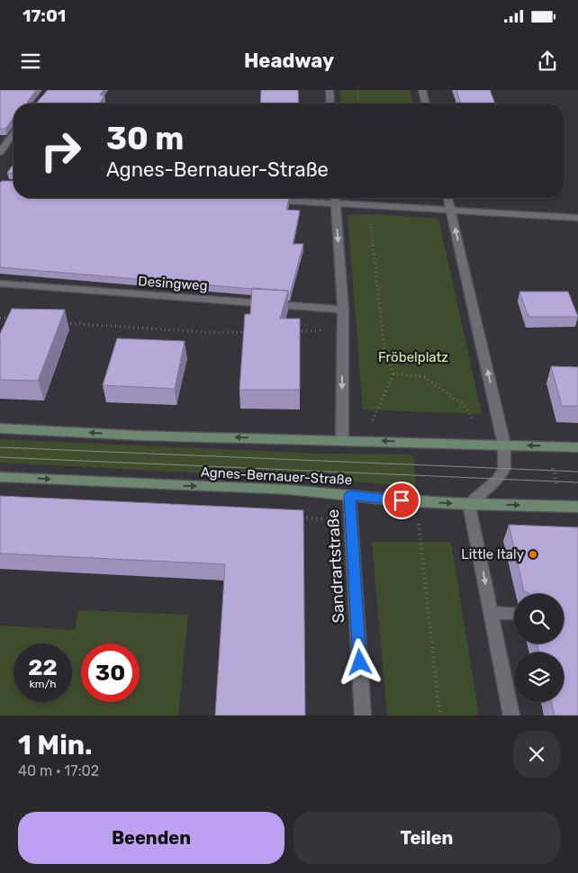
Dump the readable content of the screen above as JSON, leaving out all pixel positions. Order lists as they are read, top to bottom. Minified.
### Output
{"streets":{"main road":["Agnes-Bernauer-Straße"],"street":["Desingweg","Sandrartstraße"]},"crossings":[["Agnes-Bernauer-Straße","Sandrartstraße"]],"parks":["Fröbelplatz"],"places":["Little Italy"],"page":{"status":"17:01","header":"Headway","turn":["30 m","Agnes-Bernauer-Straße"],"speed":"22 km/h","limit":"30","heading":["1 Min.","40 m · 17:02"],"buttons":["Beenden","Teilen"]}}
